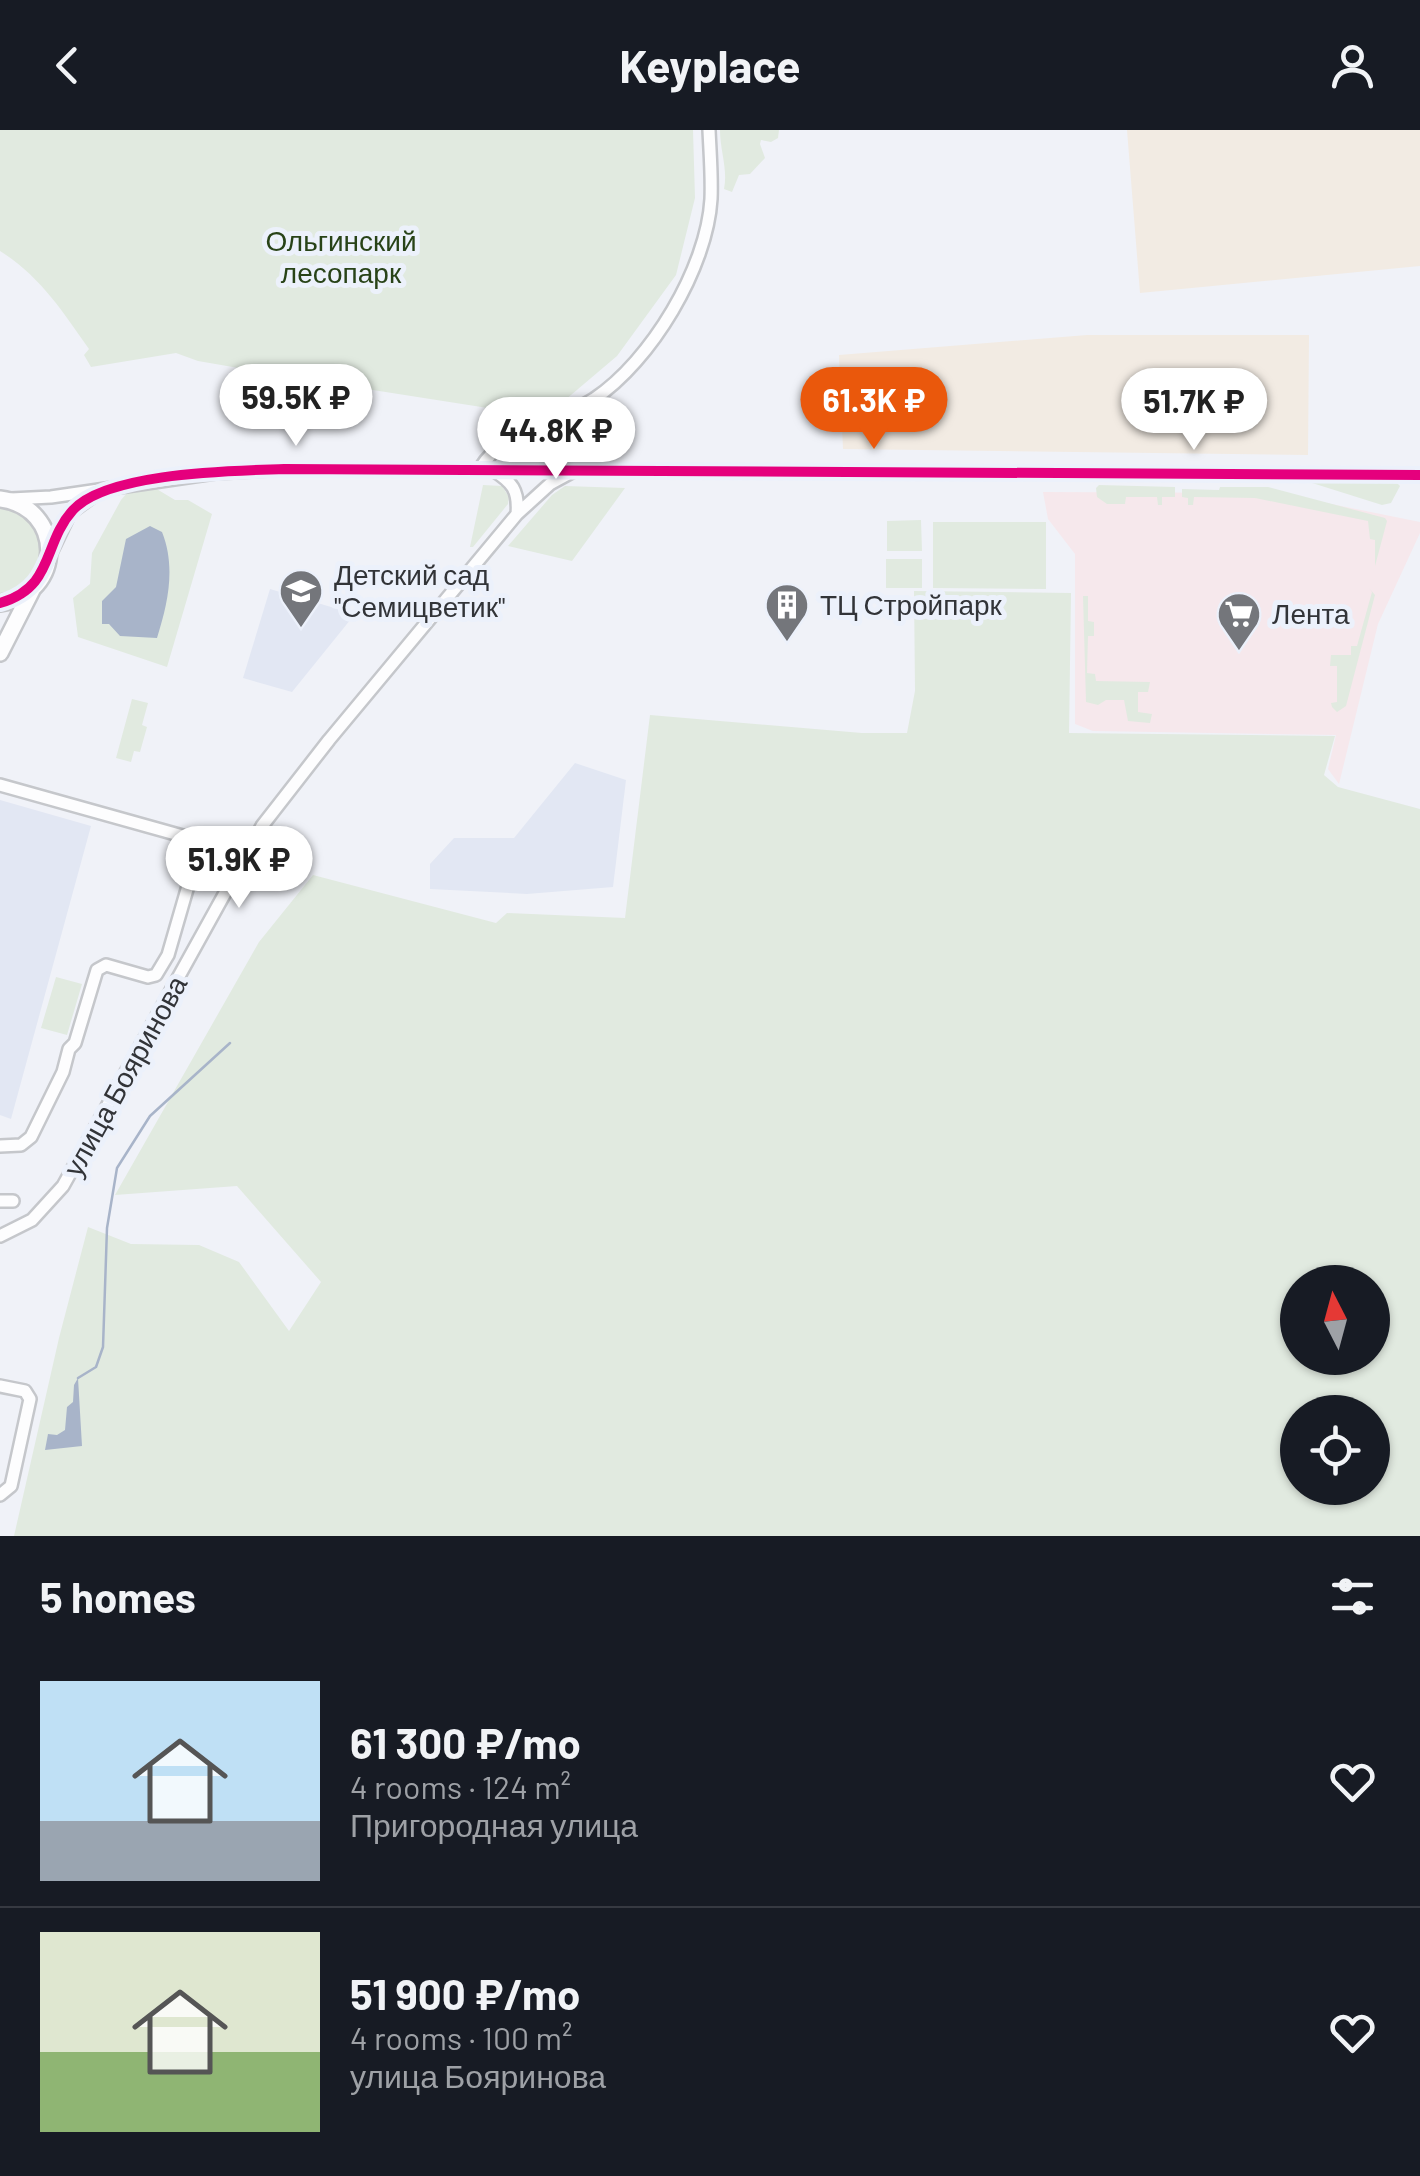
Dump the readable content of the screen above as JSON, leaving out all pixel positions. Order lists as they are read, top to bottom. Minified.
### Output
{"streets":{"street":["улица Бояринова"]},"parks":["Ольгинский лесопарк"],"places":{"school or university":["Детский сад \"Семицветик\""],"building":["ТЦ Стройпарк"],"supermarket":["Лента"]},"north":"top","page":{"header":"Keyplace","price":["59.5K ₽","61.3K ₽","51.7K ₽","44.8K ₽","51.9K ₽"],"heading":"5 homes","list":[{"name":"61 300 ₽/mo","note":"4 rooms · 124 m² · Пригородная улица"},{"name":"51 900 ₽/mo","note":"4 rooms · 100 m² · улица Бояринова"}]}}
